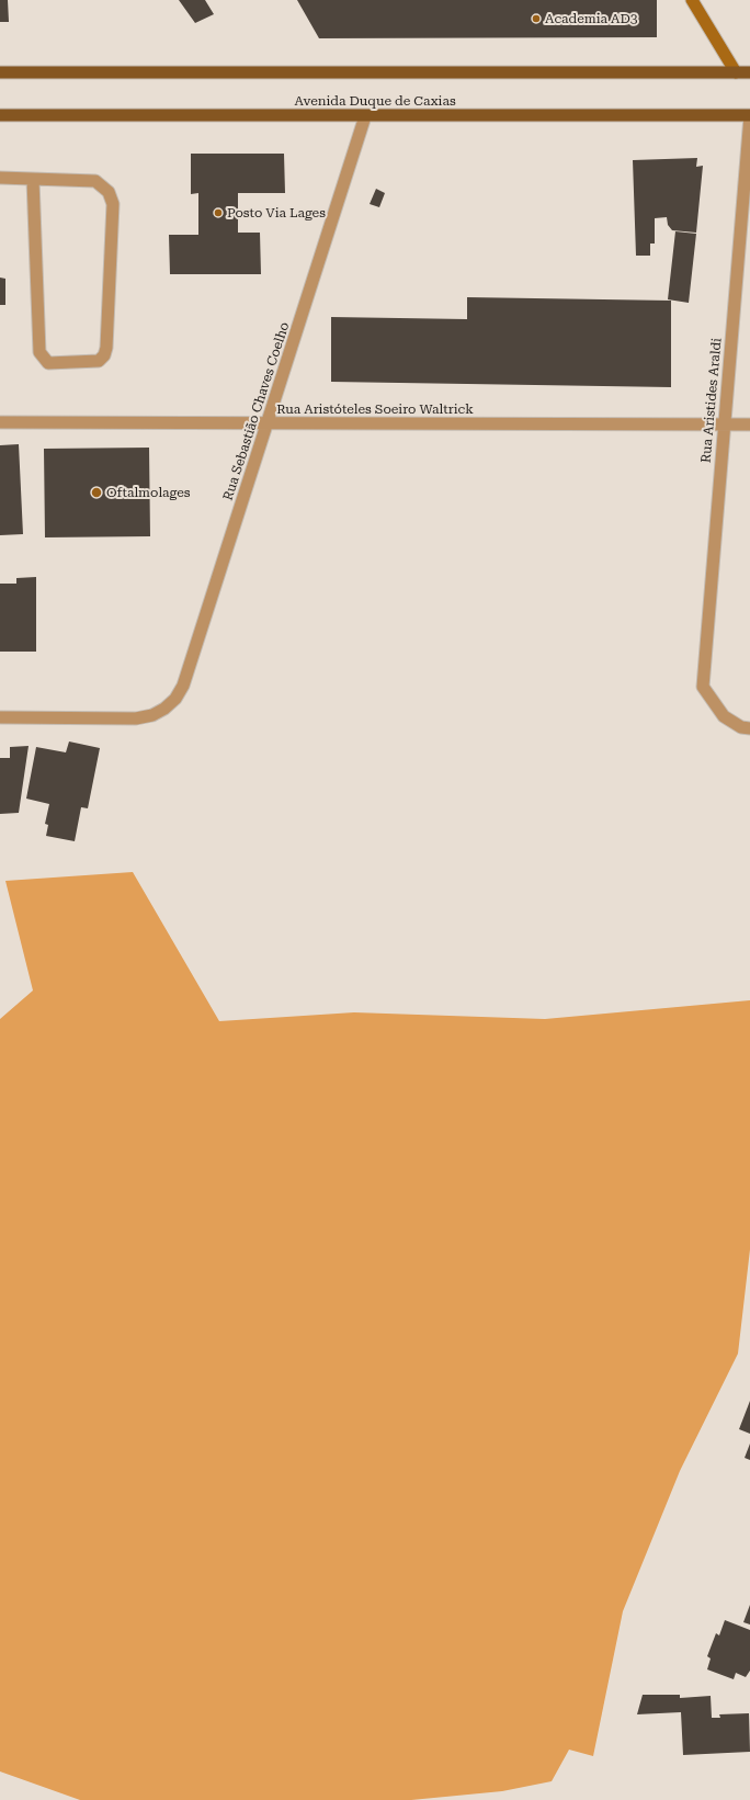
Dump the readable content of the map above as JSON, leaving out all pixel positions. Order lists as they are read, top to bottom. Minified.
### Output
{"streets":{"main road":["Avenida Duque de Caxias"],"street":["Rua Aristides Araldi","Rua Aristóteles Soeiro Waltrick","Rua Sebastião Chaves Coelho"]},"crossings":[["Avenida Duque de Caxias","Rua Aristides Araldi"],["Avenida Duque de Caxias","Rua Sebastião Chaves Coelho"],["Rua Aristides Araldi","Rua Aristóteles Soeiro Waltrick"],["Rua Aristóteles Soeiro Waltrick","Rua Sebastião Chaves Coelho"]],"places":["Academia AD3","Posto Via Lages","Oftalmolages"]}
